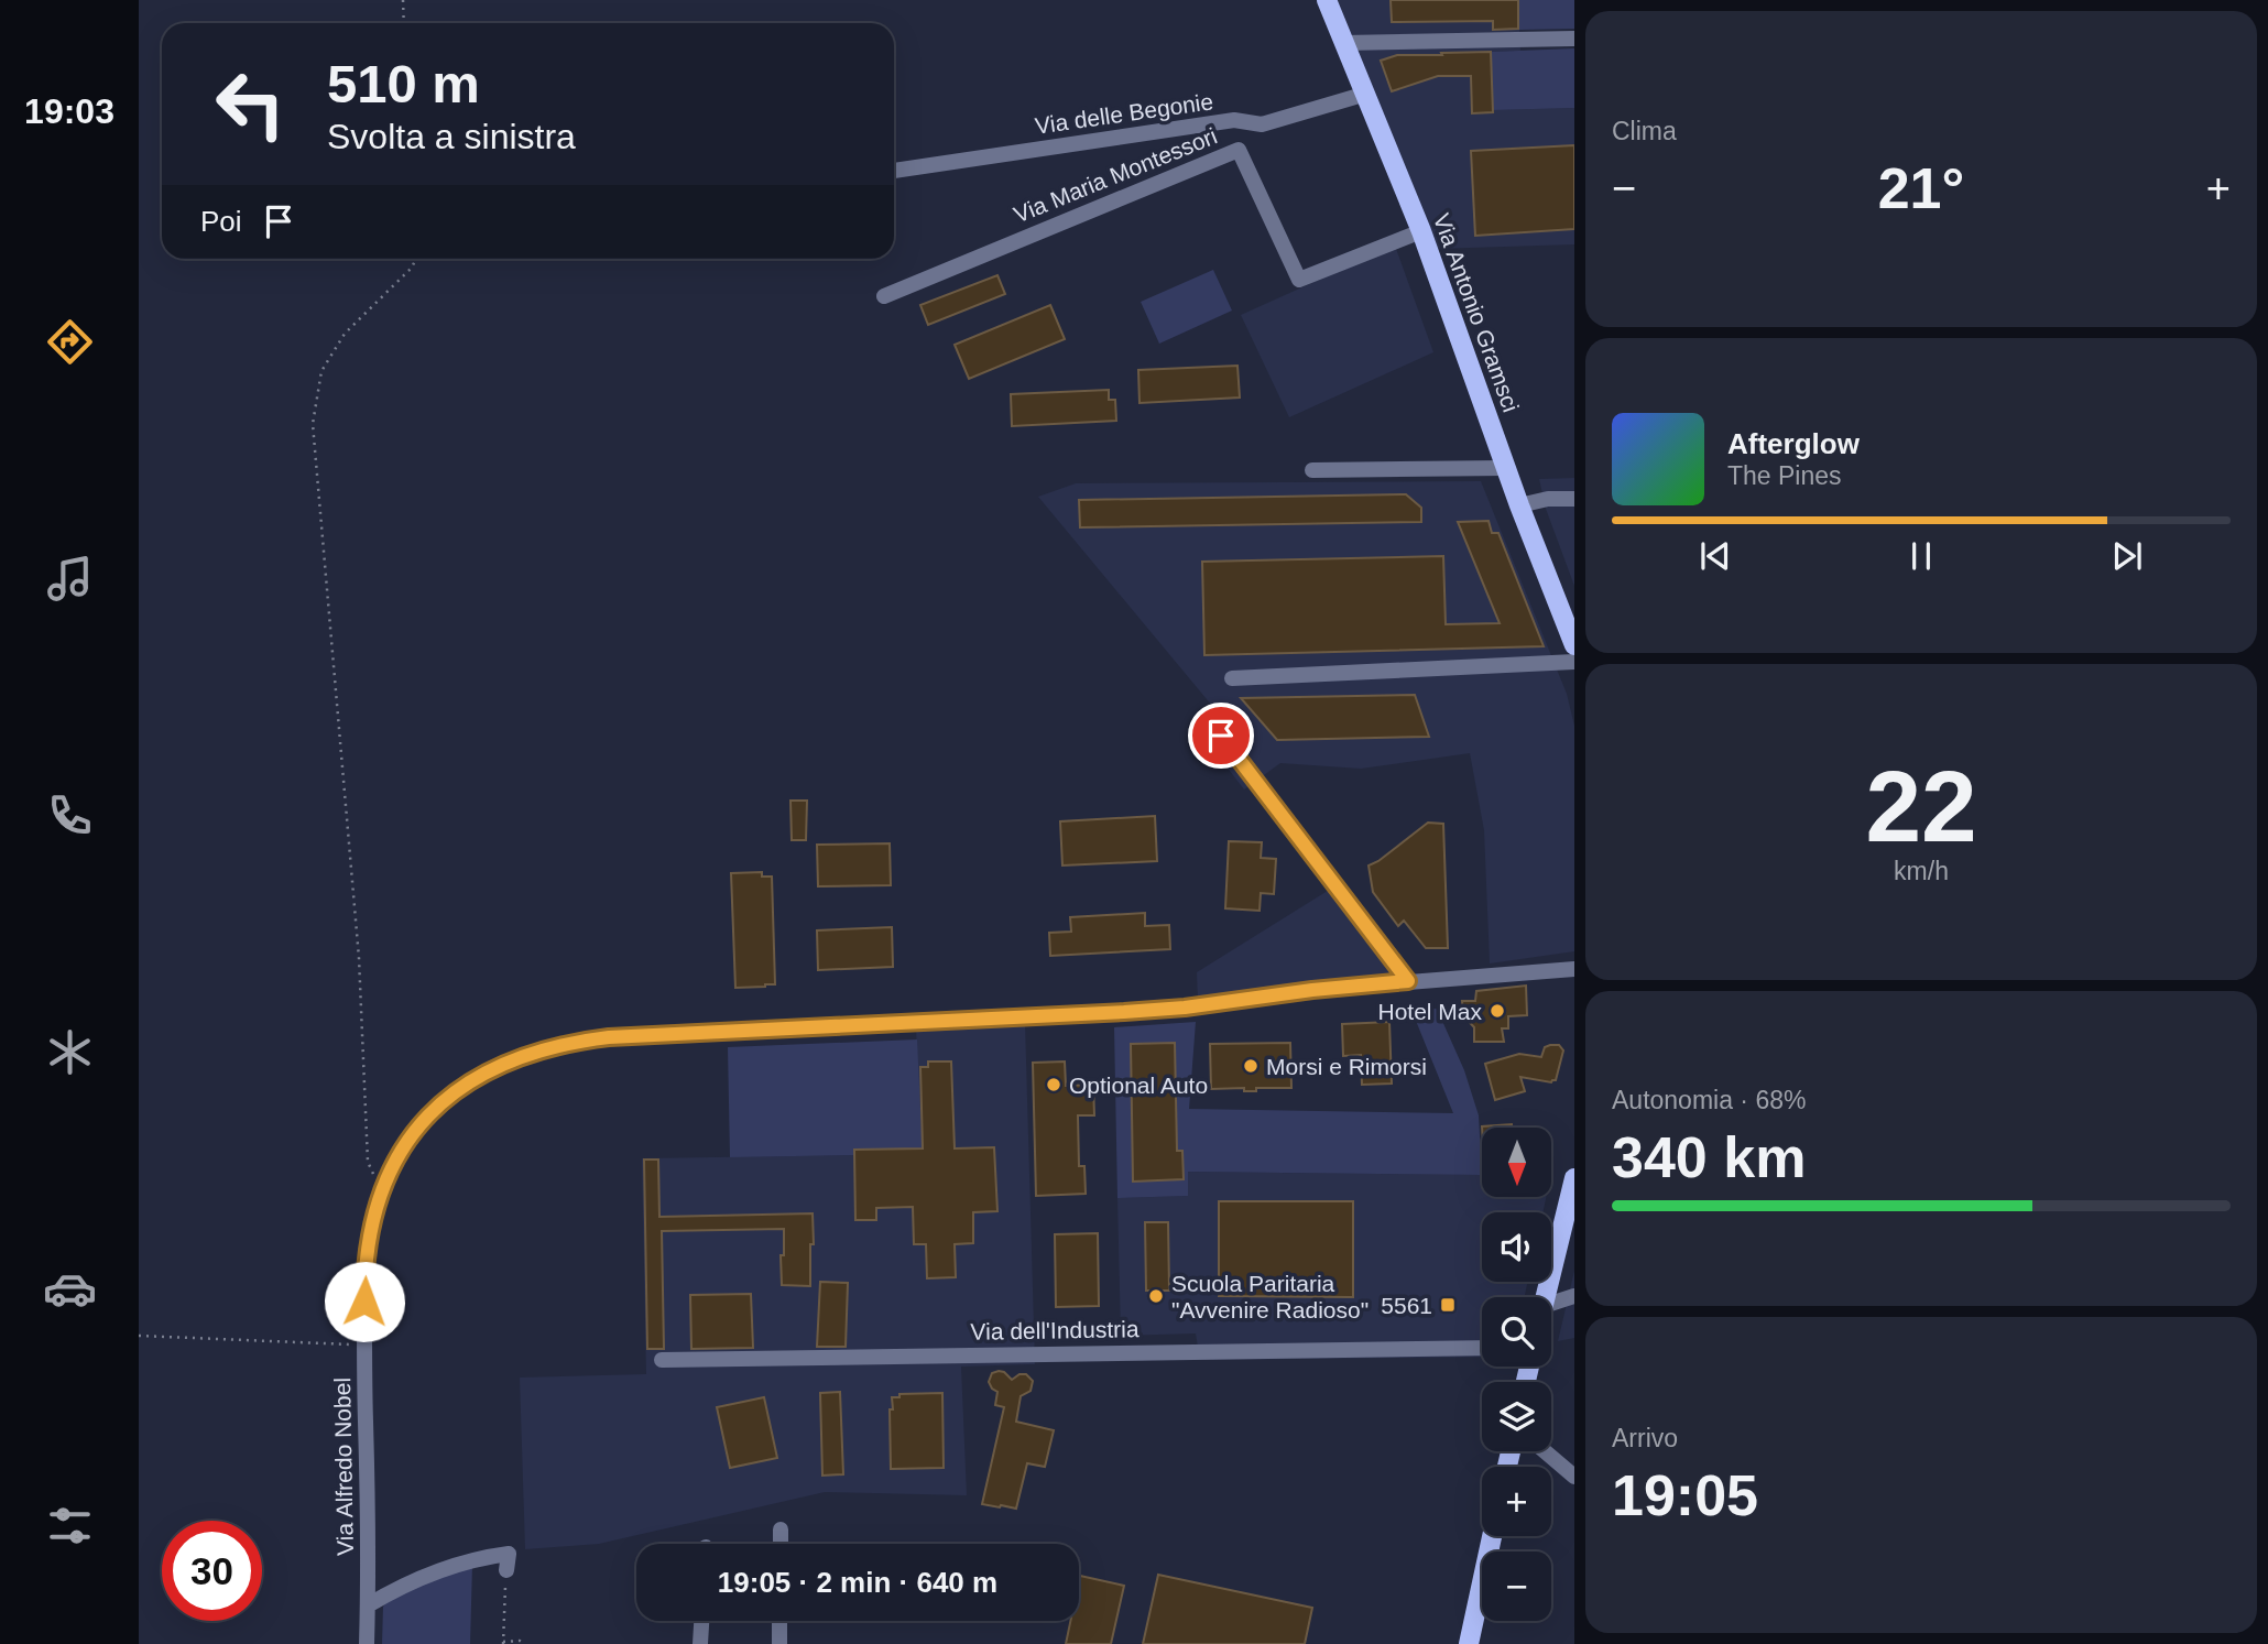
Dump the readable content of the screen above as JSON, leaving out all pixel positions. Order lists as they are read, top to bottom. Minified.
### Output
{"streets":{"main road":["Via Antonio Gramsci"],"street":["Via delle Begonie","Via Maria Montessori","Via dell'Industria","Via Alfredo Nobel"]},"crossings":[["Via delle Begonie","Via Antonio Gramsci"],["Via Maria Montessori","Via Antonio Gramsci"]],"places":{"other":["Hotel Max","Morsi e Rimorsi","Optional Auto","Scuola Paritaria \"Avvenire Radioso\""],"transit":["5561"]},"north":"bottom","page":{"tabs":"19:03","tile":["Clima",["22","km/h"],["Autonomia · 68%","340 km"],["Arrivo","19:05"]],"turn":["510 m","Svolta a sinistra"],"heat":["−","21°","+"],"then":"Poi","song":["Afterglow","The Pines"],"map_buttons":["+","−"],"limit":"30","trip":"19:05 · 2 min · 640 m"}}
